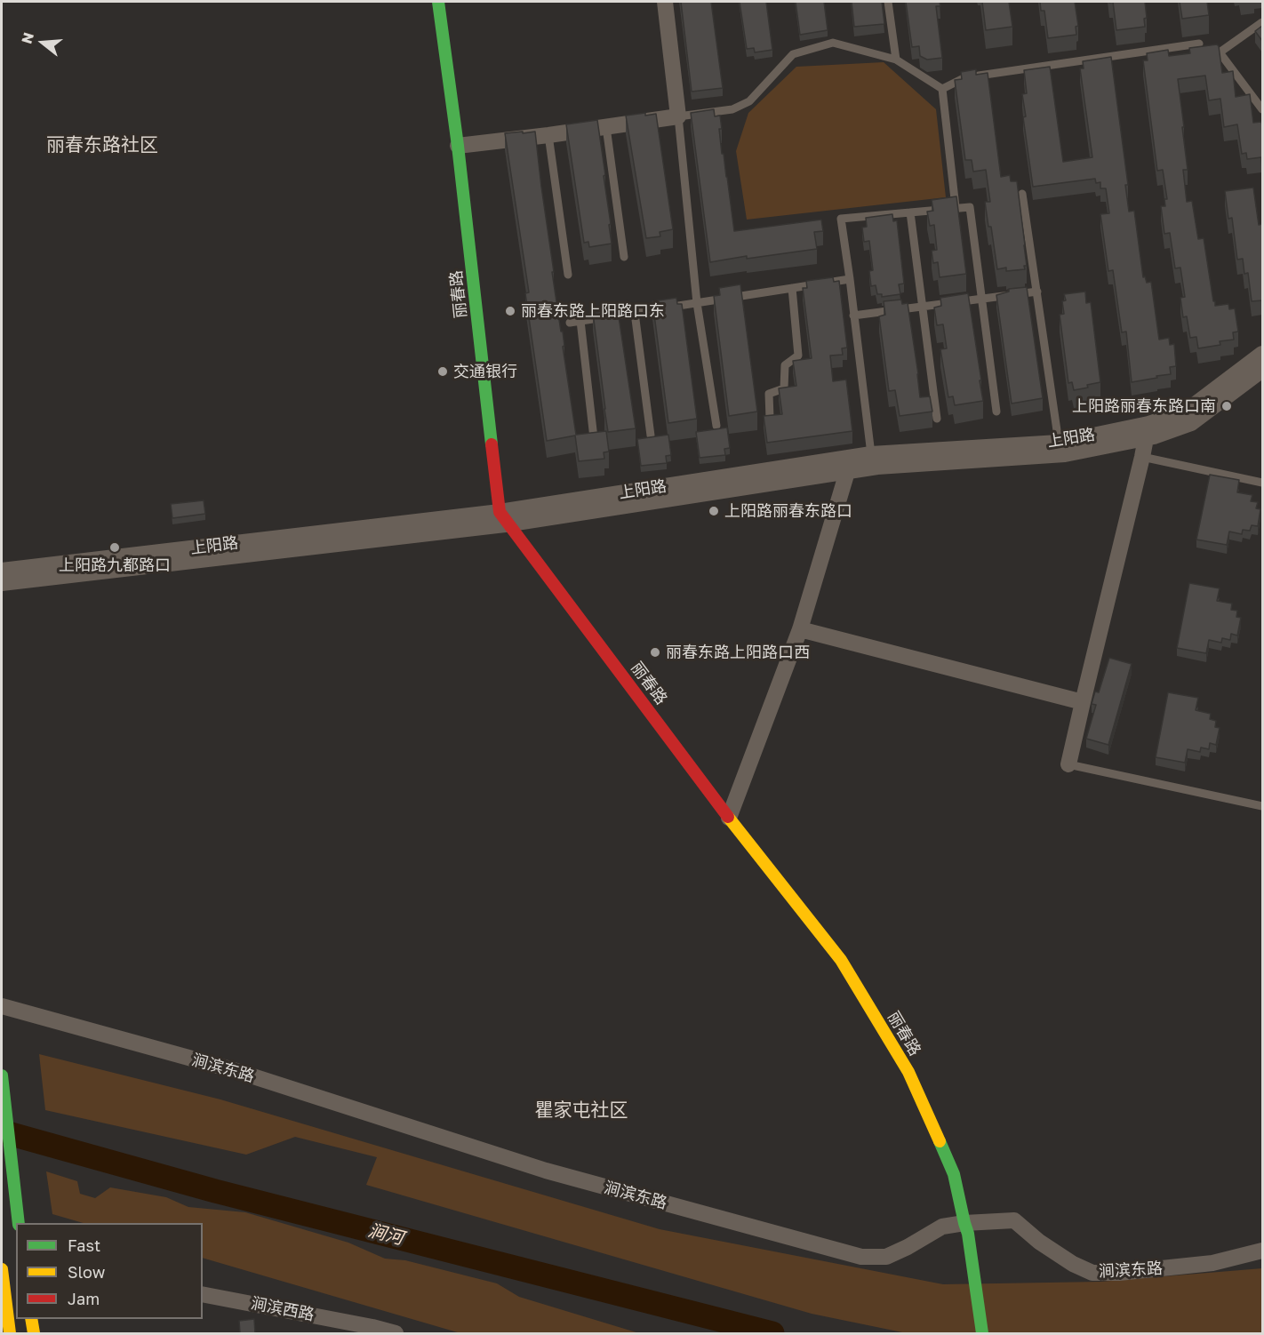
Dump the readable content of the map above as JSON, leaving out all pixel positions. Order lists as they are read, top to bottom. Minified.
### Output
{"streets":{"main road":["丽春路"],"street":["上阳路","涧滨东路","涧滨西路"]},"crossings":[["丽春路","上阳路"],["丽春路","涧滨东路"]],"districts":["丽春东路社区","瞿家屯社区"],"water":["涧河"],"places":["丽春东路上阳路口东","交通银行","上阳路丽春东路口南","上阳路丽春东路口","上阳路九都路口","丽春东路上阳路口西"],"legend":["Fast","Slow","Jam"],"north":"left"}
